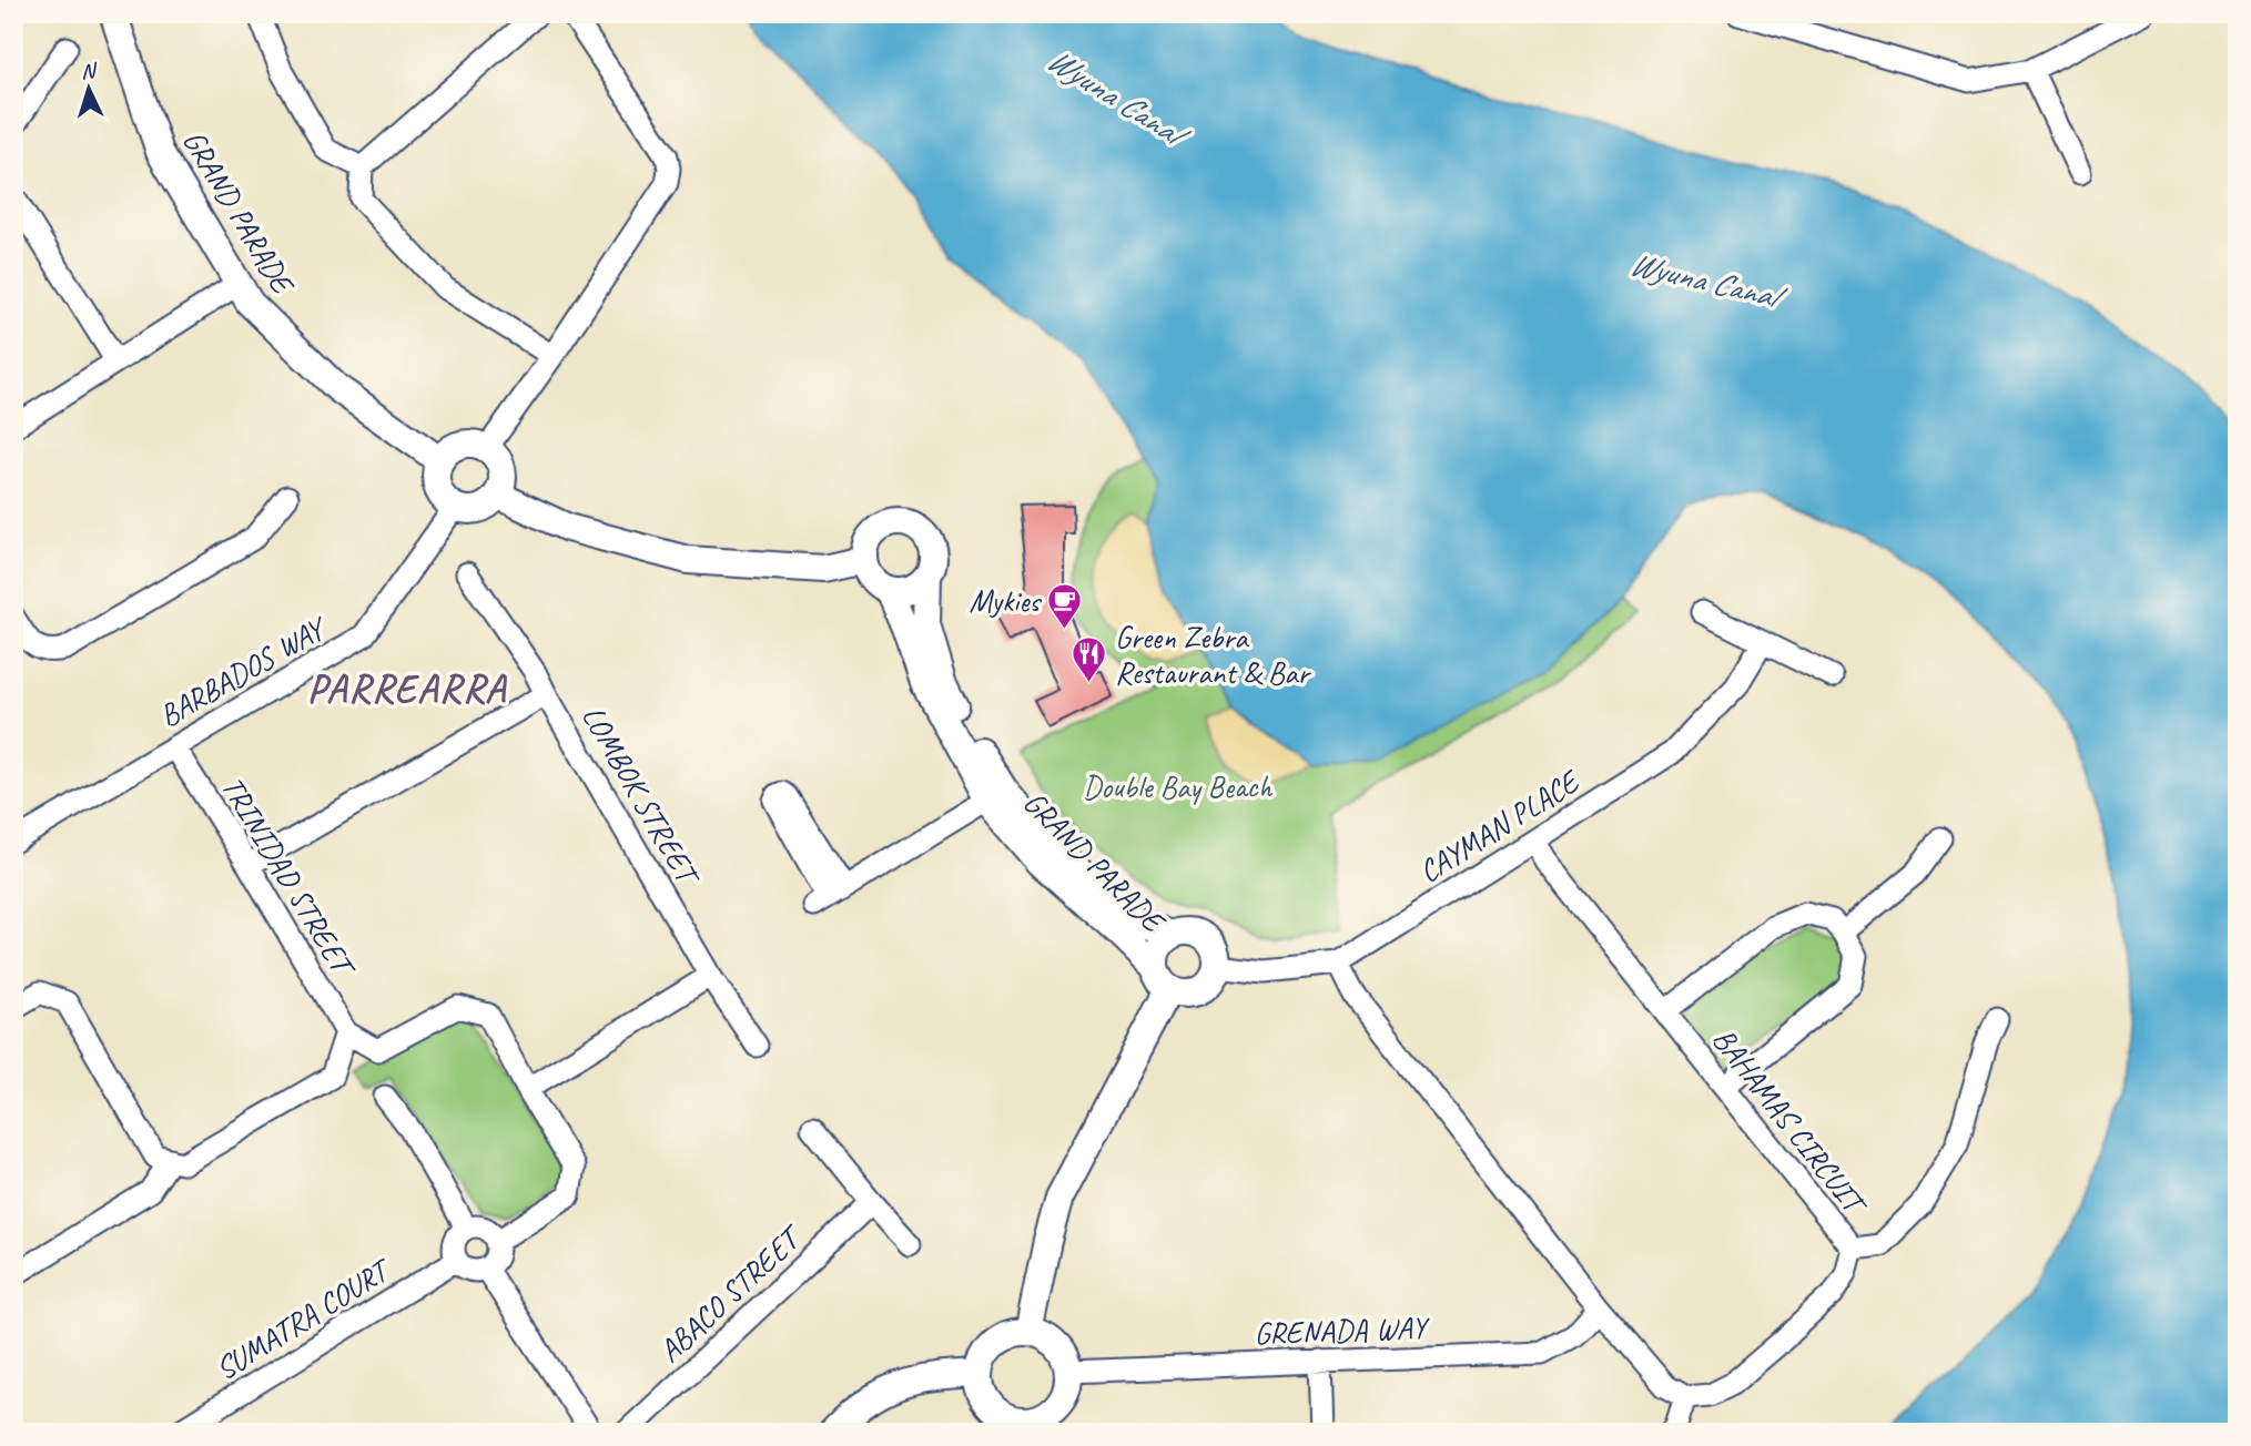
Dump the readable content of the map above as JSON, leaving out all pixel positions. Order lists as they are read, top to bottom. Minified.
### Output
{"streets":{"street":["GRAND PARADE","BARBADOS WAY","LOMBOK STREET","CAYMAN PLACE","TRINIDAD STREET","BAHAMAS CIRCUIT","ABACO STREET","SUMATRA COURT","GRENADA WAY"]},"crossings":[["GRAND PARADE","BARBADOS WAY"],["GRAND PARADE","CAYMAN PLACE"],["BARBADOS WAY","TRINIDAD STREET"],["CAYMAN PLACE","BAHAMAS CIRCUIT"]],"districts":["PARREARRA"],"water":["Wyuna Canal"],"parks":["Double Bay Beach"],"places":{"cafe":["Mykies"],"restaurant":["Green Zebra Restaurant & Bar"]},"north":"top"}
